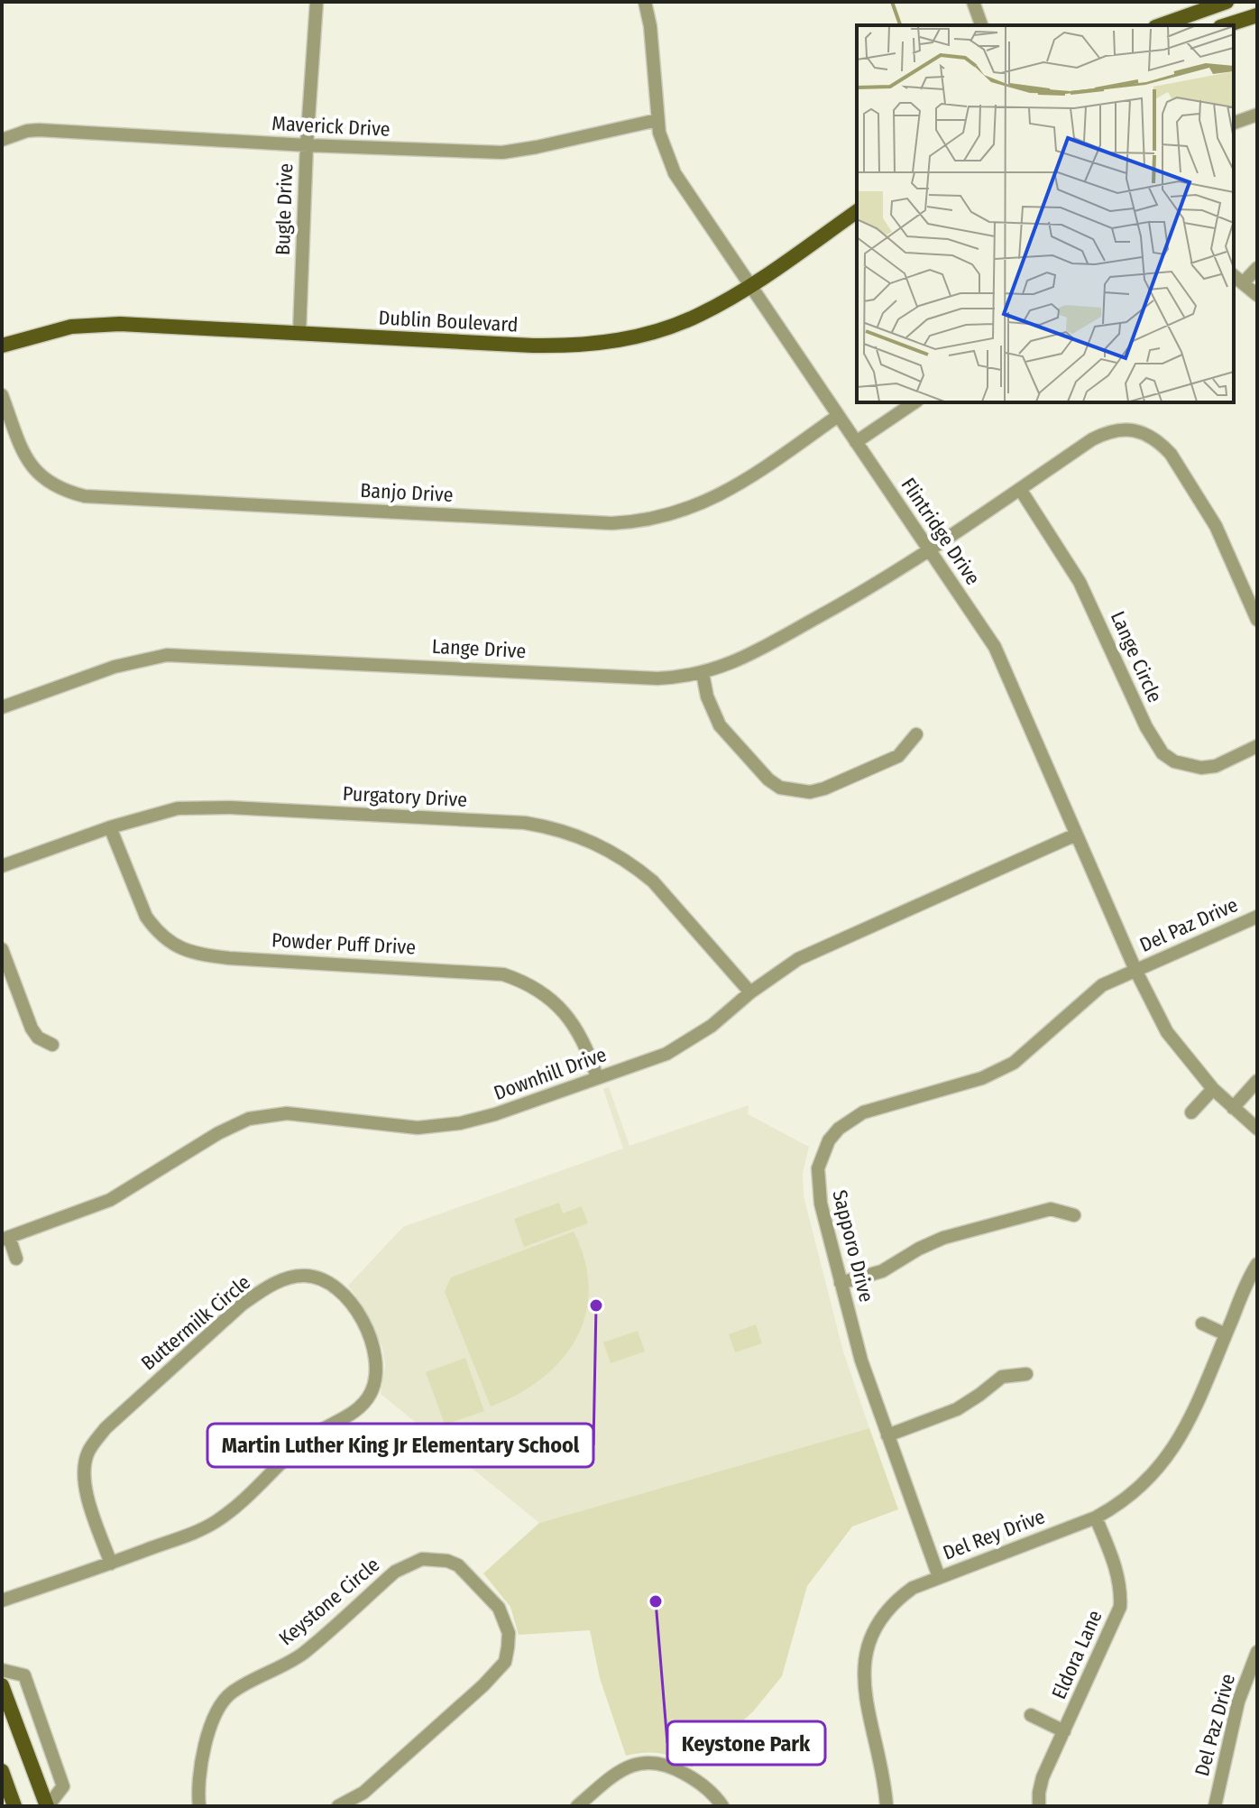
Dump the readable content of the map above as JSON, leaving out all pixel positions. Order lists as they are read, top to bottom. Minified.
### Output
{"streets":{"main road":["Dublin Boulevard"],"street":["Maverick Drive","Bugle Drive","Banjo Drive","Flintridge Drive","Lange Drive","Lange Circle","Purgatory Drive","Del Paz Drive","Powder Puff Drive","Downhill Drive","Sapporo Drive","Buttermilk Circle","Del Rey Drive","Keystone Circle","Eldora Lane"]},"crossings":[["Maverick Drive","Bugle Drive"],["Maverick Drive","Flintridge Drive"],["Bugle Drive","Dublin Boulevard"],["Dublin Boulevard","Flintridge Drive"],["Banjo Drive","Flintridge Drive"],["Flintridge Drive","Lange Drive"],["Flintridge Drive","Del Paz Drive"],["Flintridge Drive","Downhill Drive"],["Flintridge Drive","Sapporo Drive"],["Purgatory Drive","Powder Puff Drive"],["Purgatory Drive","Downhill Drive"],["Del Paz Drive","Sapporo Drive"],["Powder Puff Drive","Downhill Drive"],["Sapporo Drive","Del Rey Drive"],["Del Rey Drive","Eldora Lane"]],"places":["Martin Luther King Jr Elementary School","Keystone Park"]}
